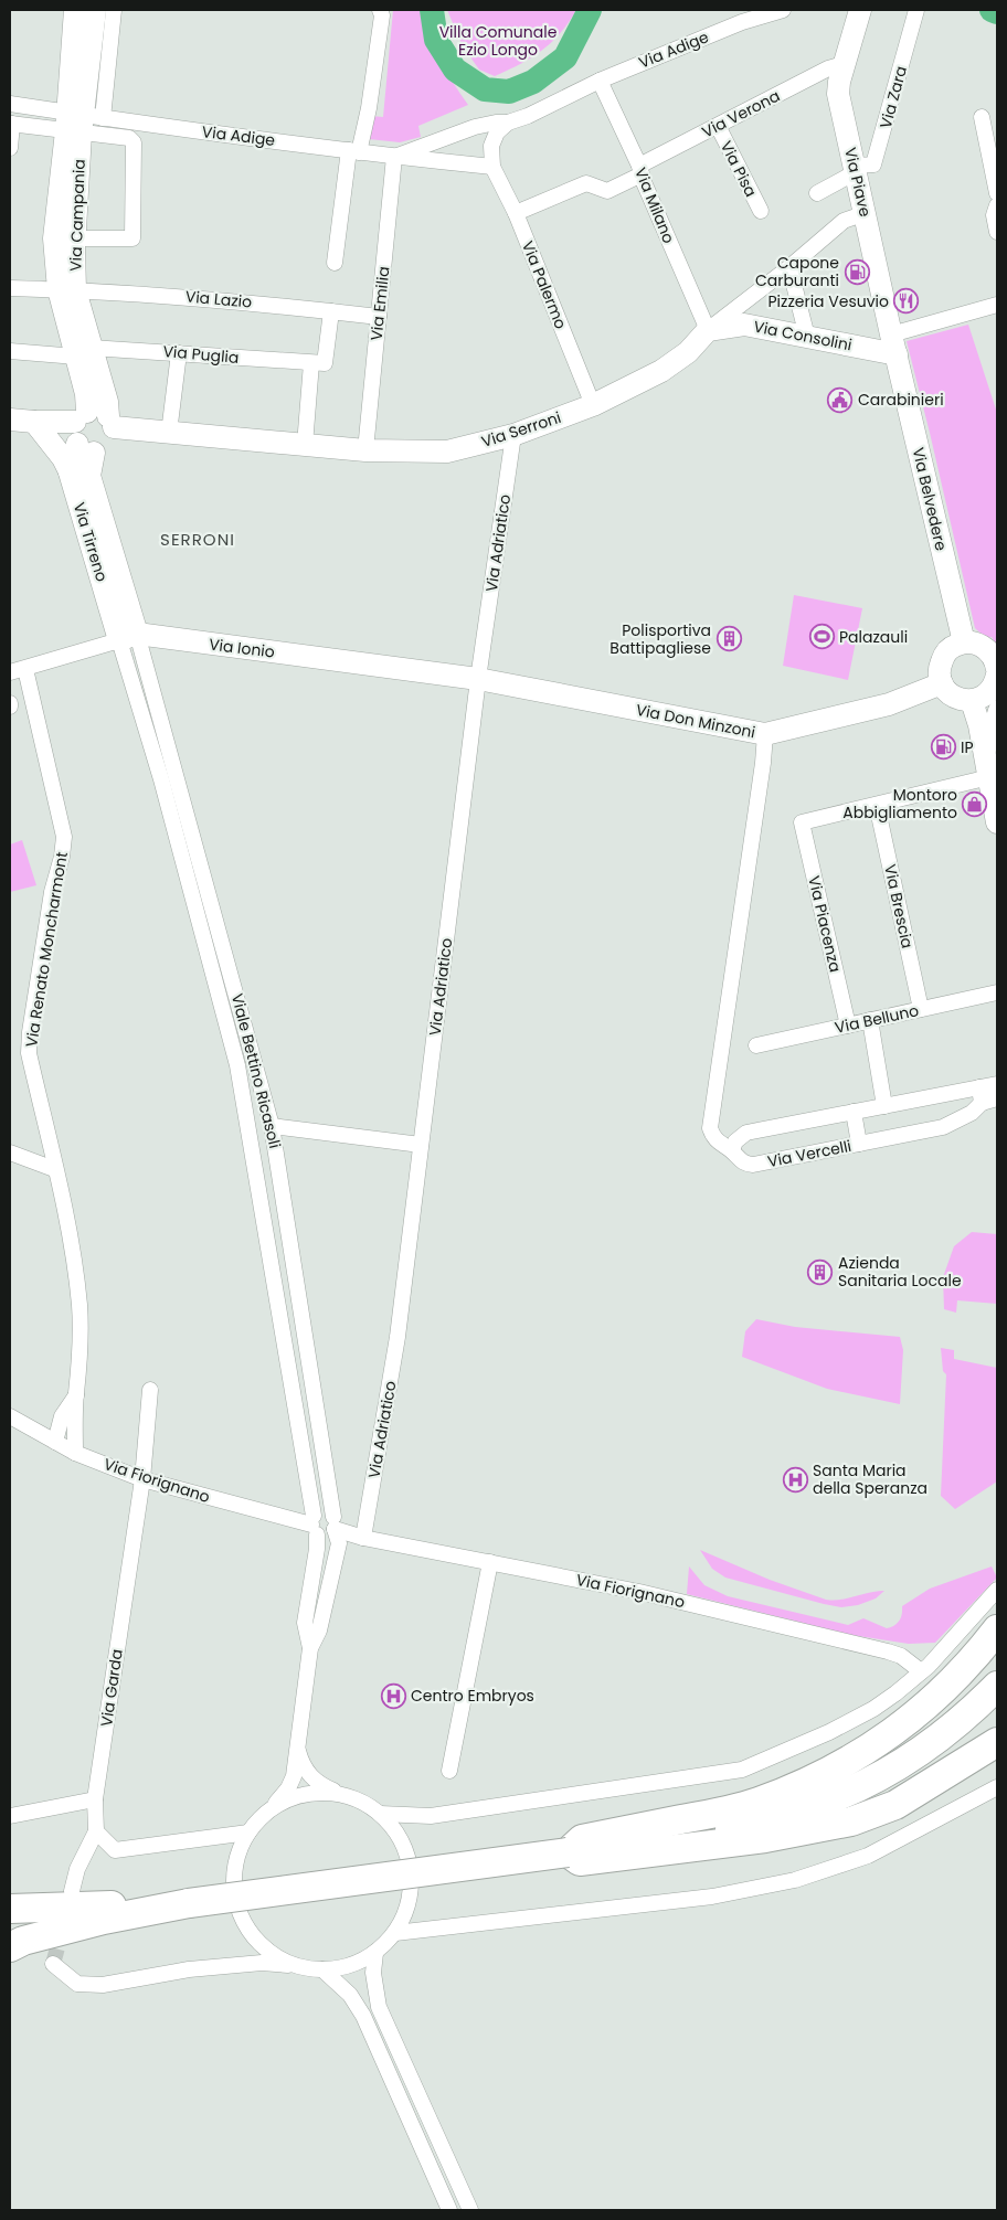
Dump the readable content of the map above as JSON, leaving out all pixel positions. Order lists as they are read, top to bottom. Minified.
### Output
{"streets":{"street":["Via Adige","Via Zara","Via Verona","Via Pisa","Via Piave","Via Milano","Via Campania","Via Palermo","Via Lazio","Via Emilia","Via Consolini","Via Puglia","Via Serroni","Via Belvedere","Via Tirreno","Via Adriatico","Via Ionio","Via Don Minzoni","Via Brescia","Via Piacenza","Via Renato Moncharmont","Via Belluno","Viale Bettino Ricasoli","Via Vercelli","Via Fiorignano","Via Garda"]},"crossings":[["Via Adige","Via Milano"],["Via Adige","Via Campania"],["Via Adige","Via Palermo"],["Via Adige","Via Emilia"],["Via Zara","Via Piave"],["Via Verona","Via Pisa"],["Via Verona","Via Piave"],["Via Verona","Via Milano"],["Via Verona","Via Palermo"],["Via Piave","Via Consolini"],["Via Piave","Via Serroni"],["Via Piave","Via Belvedere"],["Via Milano","Via Consolini"],["Via Milano","Via Serroni"],["Via Campania","Via Lazio"],["Via Campania","Via Puglia"],["Via Campania","Via Serroni"],["Via Campania","Via Tirreno"],["Via Palermo","Via Serroni"],["Via Lazio","Via Emilia"],["Via Emilia","Via Serroni"],["Via Consolini","Via Serroni"],["Via Consolini","Via Belvedere"],["Via Serroni","Via Tirreno"],["Via Serroni","Via Adriatico"],["Via Belvedere","Via Don Minzoni"],["Via Tirreno","Via Ionio"],["Via Tirreno","Viale Bettino Ricasoli"],["Via Adriatico","Via Ionio"],["Via Adriatico","Via Don Minzoni"],["Via Adriatico","Via Fiorignano"],["Via Ionio","Via Don Minzoni"],["Via Ionio","Via Renato Moncharmont"],["Via Ionio","Viale Bettino Ricasoli"],["Via Brescia","Via Piacenza"],["Via Brescia","Via Belluno"],["Via Piacenza","Via Belluno"],["Via Renato Moncharmont","Via Fiorignano"],["Viale Bettino Ricasoli","Via Fiorignano"],["Via Fiorignano","Via Garda"]],"districts":["SERRONI"],"parks":["Villa Comunale Ezio Longo"],"places":{"fuel station":["Capone Carburanti","IP"],"restaurant":["Pizzeria Vesuvio"],"public building":["Carabinieri"],"sports":["Palazauli"],"building":["Polisportiva Battipagliese","Azienda Sanitaria Locale"],"shop":["Montoro Abbigliamento"],"hospital":["Santa Maria della Speranza","Centro Embryos"]}}
